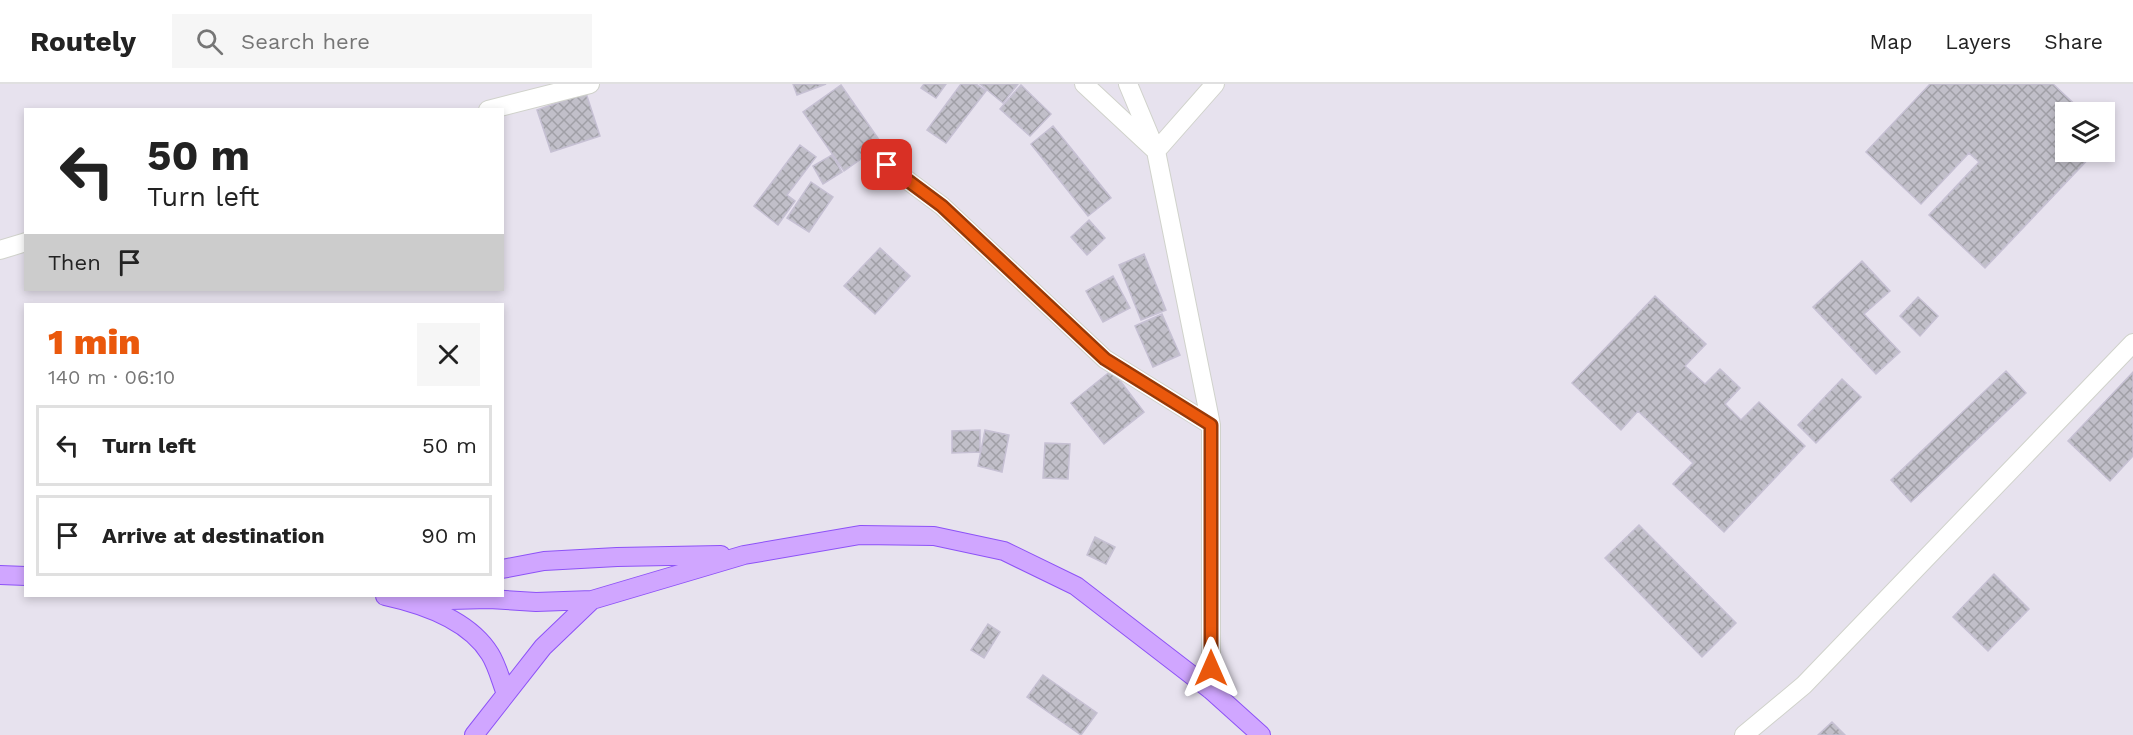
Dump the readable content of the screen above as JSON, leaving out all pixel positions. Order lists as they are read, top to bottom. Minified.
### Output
{"page":{"header":"Routely","search":"Search here","nav":["Map","Layers","Share"],"turn":["50 m","Turn left"],"then":"Then","heading":["1 min","140 m · 06:10"],"list":[{"name":"Turn left","value":"50 m"},{"name":"Arrive at destination","value":"90 m"}]}}
